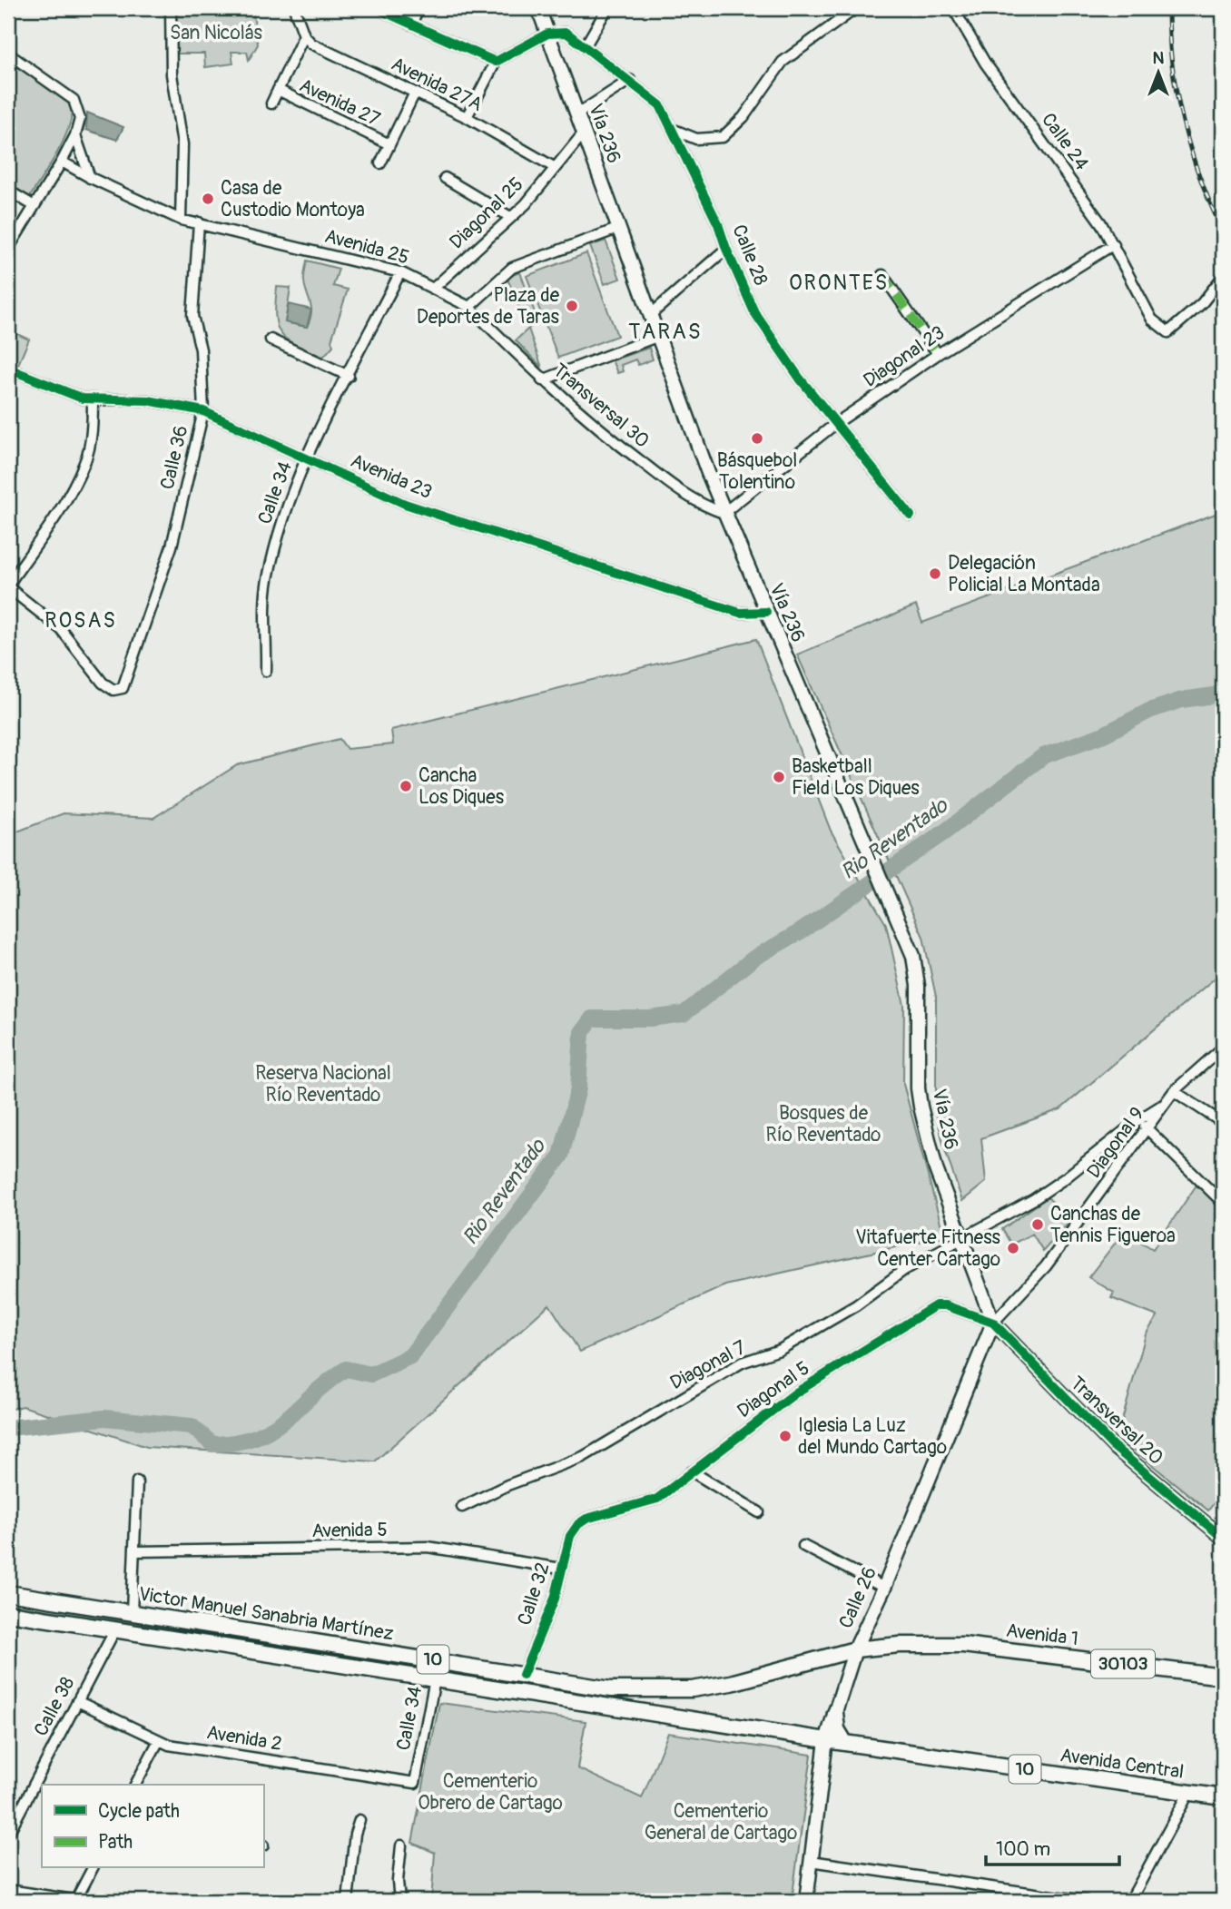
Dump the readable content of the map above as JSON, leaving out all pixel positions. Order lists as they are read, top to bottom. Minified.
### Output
{"streets":{"main road":["Vía 236","Transversal 20","Calle 26","Victor Manuel Sanabria Martínez","Avenida 1","10","30103","Avenida Central"],"street":["Avenida 27A","Avenida 27","Calle 24","Diagonal 25","Avenida 25","Calle 28","Diagonal 23","Transversal 30","Calle 36","Avenida 23","Calle 34","Diagonal 9","Diagonal 7","Diagonal 5","Avenida 5","Calle 32","Calle 38","Avenida 2"]},"crossings":[["Avenida 27A","Diagonal 25"],["Vía 236","Diagonal 25"],["Vía 236","Calle 28"],["Vía 236","Diagonal 23"],["Vía 236","Transversal 30"],["Vía 236","Avenida 23"],["Vía 236","Diagonal 7"],["Vía 236","Transversal 20"],["Calle 24","Diagonal 23"],["Diagonal 25","Avenida 25"],["Avenida 25","Transversal 30"],["Avenida 25","Calle 36"],["Avenida 25","Calle 34"],["Calle 28","Diagonal 23"],["Diagonal 23","Transversal 30"],["Calle 36","Avenida 23"],["Avenida 23","Calle 34"],["Calle 34","Victor Manuel Sanabria Martínez"],["Calle 34","Avenida 2"],["Diagonal 9","Diagonal 7"],["Diagonal 9","Diagonal 5"],["Diagonal 9","Transversal 20"],["Diagonal 9","Calle 26"],["Diagonal 7","Transversal 20"],["Diagonal 5","Transversal 20"],["Diagonal 5","Calle 32"],["Diagonal 5","Calle 26"],["Transversal 20","Calle 26"],["Avenida 5","Calle 32"],["Calle 32","Victor Manuel Sanabria Martínez"],["Calle 26","Victor Manuel Sanabria Martínez"],["Calle 26","Avenida 1"],["Calle 26","Avenida Central"],["Victor Manuel Sanabria Martínez","Avenida 1"],["Victor Manuel Sanabria Martínez","Calle 38"],["Victor Manuel Sanabria Martínez","Avenida Central"],["Calle 38","Avenida 2"]],"districts":["ORONTES","TARAS","ROSAS"],"water":["Rio Reventado"],"parks":["San Nicolás","Reserva Nacional Río Reventado","Bosques de Río Reventado","Cementerio Obrero de Cartago","Cementerio General de Cartago"],"places":["Casa de Custodio Montoya","Plaza de Deportes de Taras","Básquebol Tolentino","Delegación Policial La Montada","Basketball Field Los Diques","Cancha Los Diques","Canchas de Tennis Figueroa","Vitafuerte Fitness Center Cartago","Iglesia La Luz del Mundo Cartago"],"legend":["Cycle path","Path"],"scale_bar":"100 m","north":"top"}
